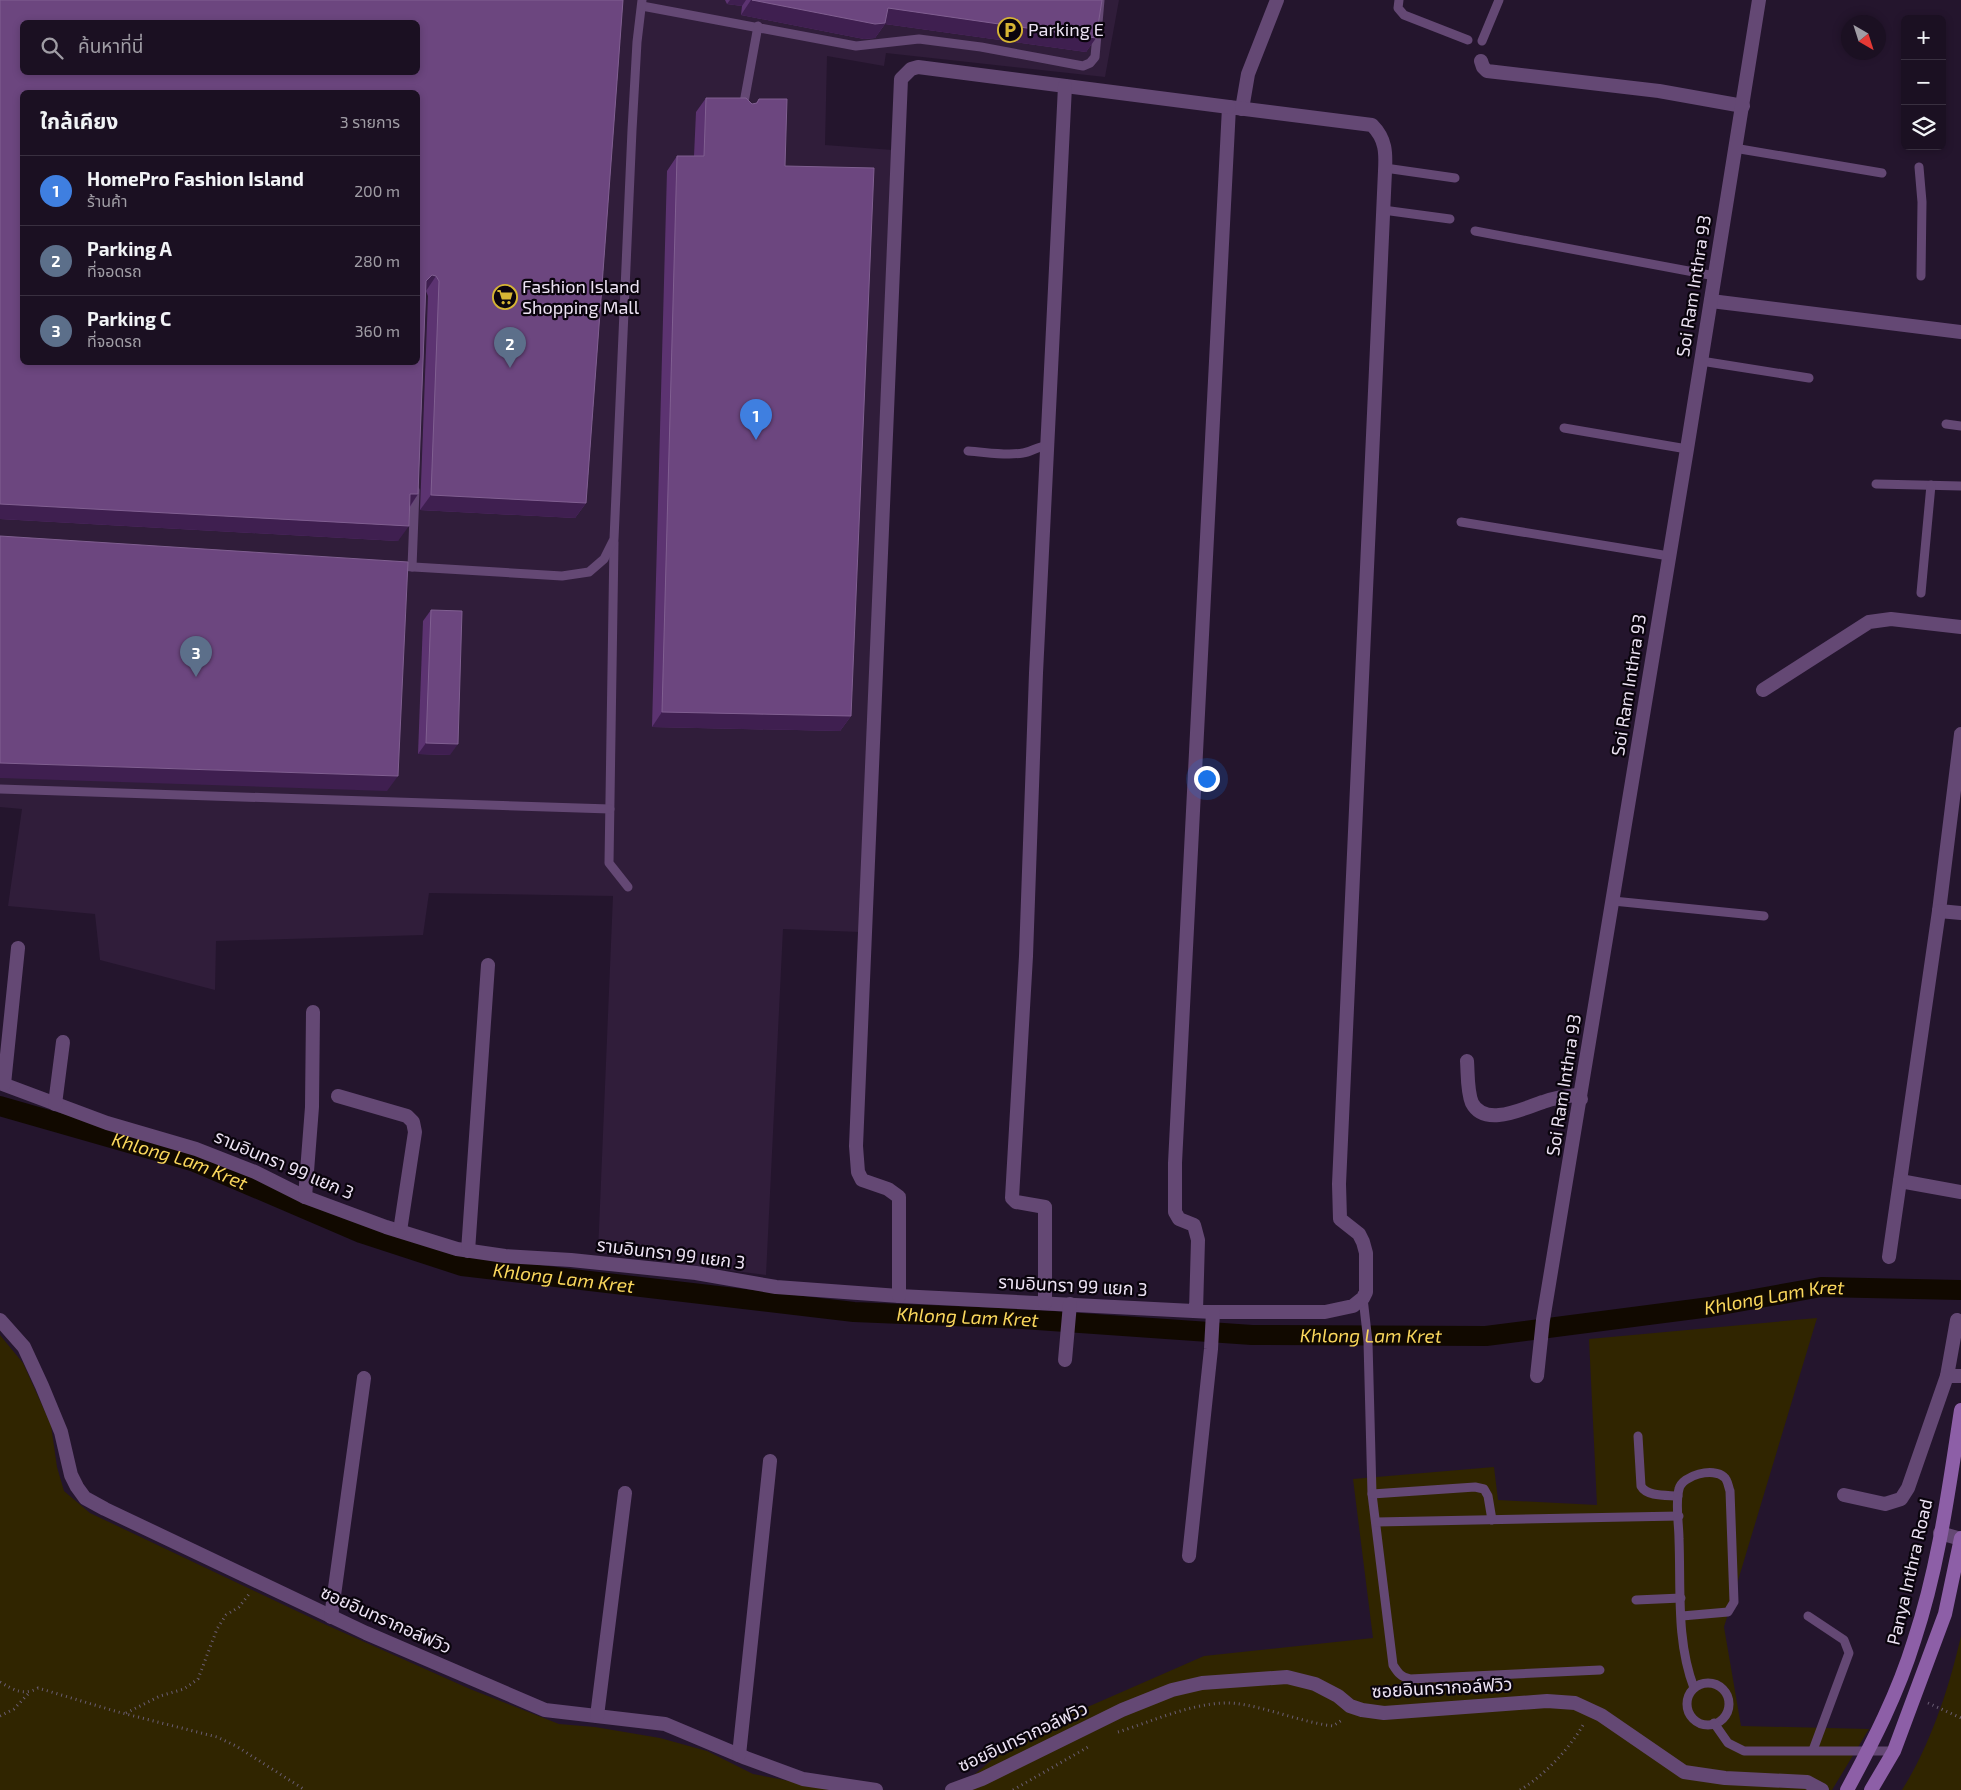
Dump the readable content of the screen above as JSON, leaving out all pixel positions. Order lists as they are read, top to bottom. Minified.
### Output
{"streets":{"main road":["Panya Inthra Road"],"street":["Soi Ram Inthra 93","รามอินทรา 99 แยก 3","ซอยอินทรากอล์ฟวิว"]},"water":["Khlong Lam Kret"],"places":{"parking":["Parking E"],"supermarket":["Fashion Island Shopping Mall"]},"north":"bottom right","page":{"map_buttons":["+","−"],"search":"ค้นหาที่นี่","heading":["ใกล้เคียง","3 รายการ"],"list":[{"mark":"1","name":"HomePro Fashion Island","note":"ร้านค้า","value":"200 m"},{"mark":"2","name":"Parking A","note":"ที่จอดรถ","value":"280 m"},{"mark":"3","name":"Parking C","note":"ที่จอดรถ","value":"360 m"}],"pins":["2","1","3"]}}
